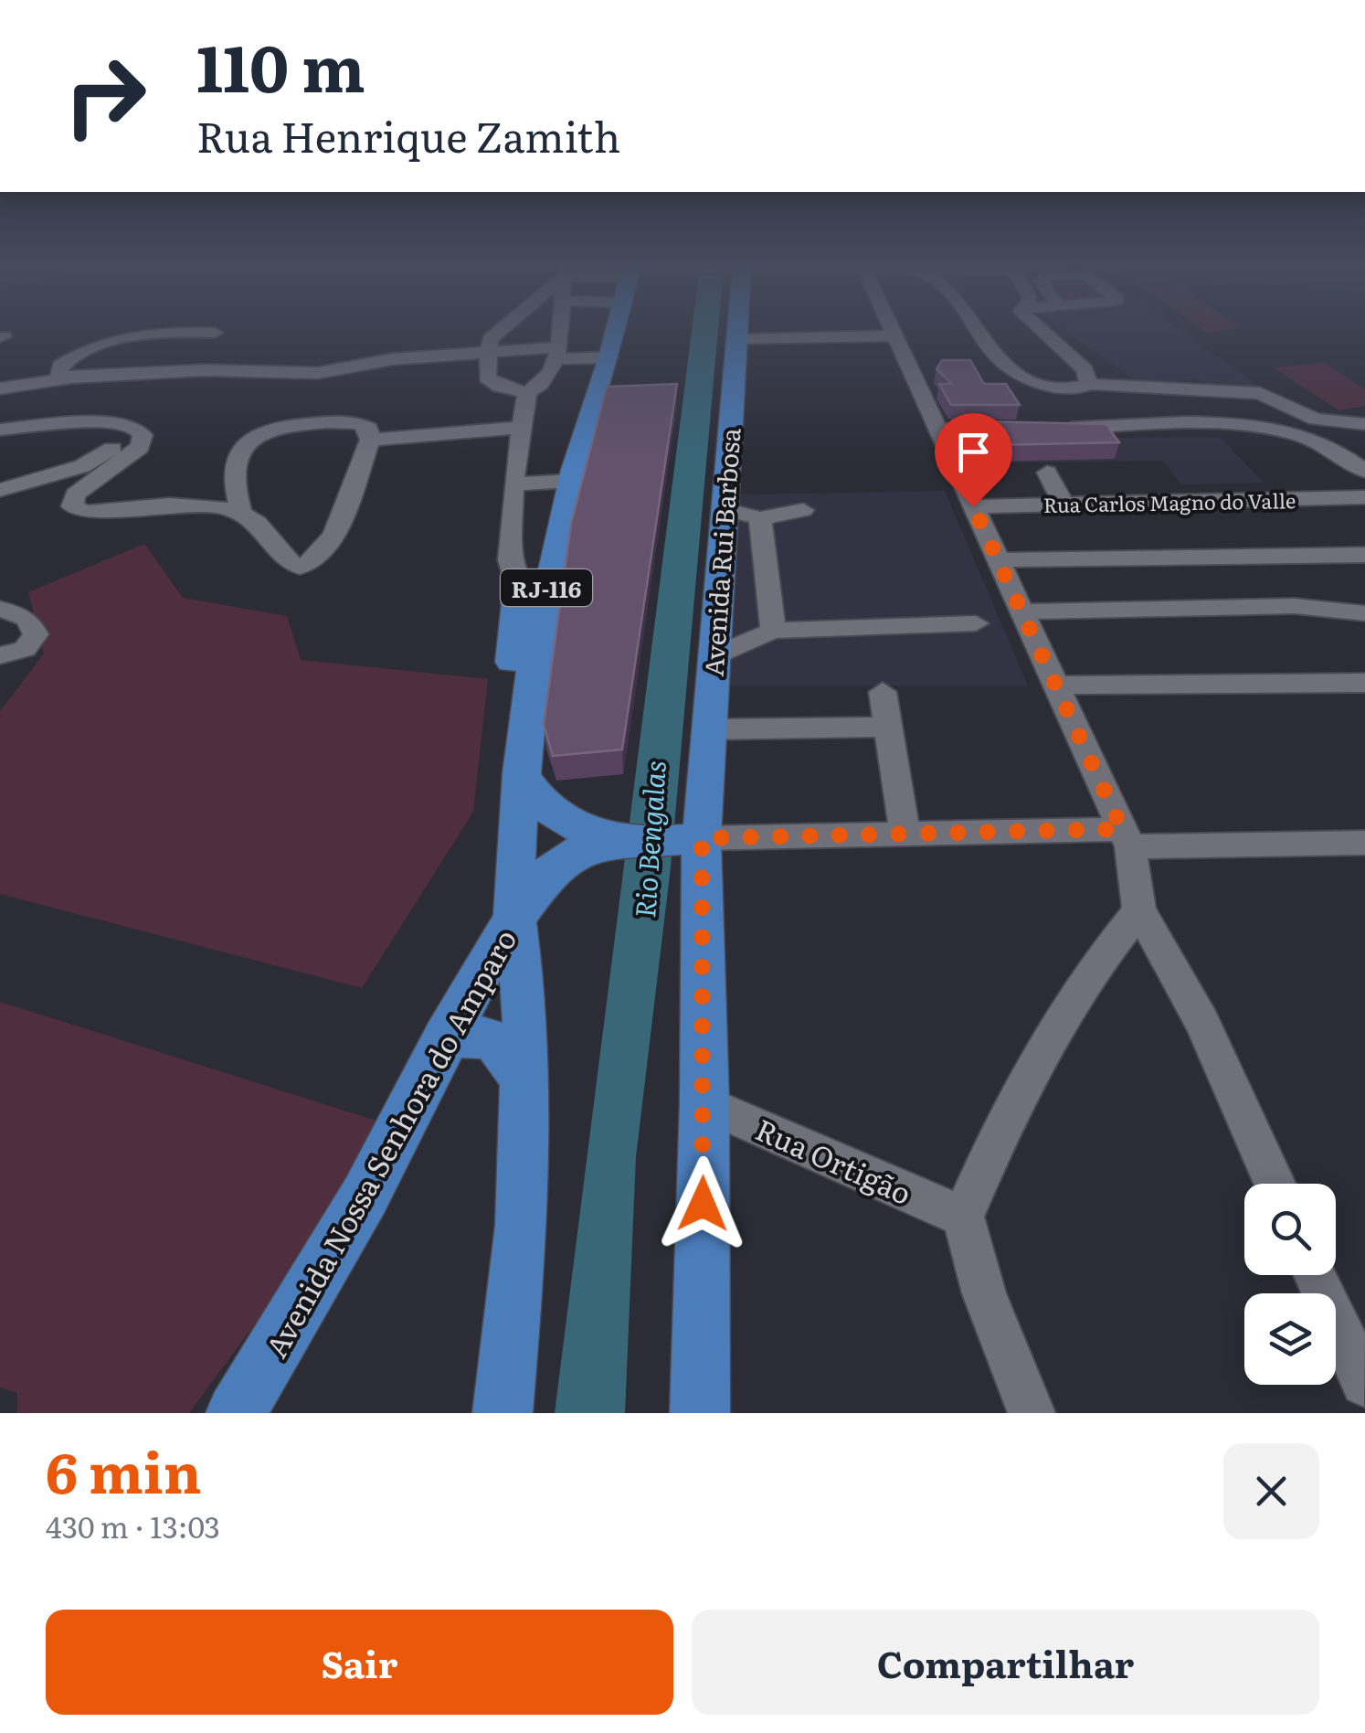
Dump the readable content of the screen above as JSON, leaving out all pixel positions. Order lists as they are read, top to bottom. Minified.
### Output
{"streets":{"main road":["Avenida Rui Barbosa","RJ-116","Avenida Nossa Senhora do Amparo"],"street":["Rua Carlos Magno do Valle","Rua Ortigão"]},"crossings":[["Avenida Rui Barbosa","Rua Ortigão"],["RJ-116","Avenida Nossa Senhora do Amparo"]],"water":["Rio Bengalas"],"page":{"turn":["110 m","Rua Henrique Zamith"],"heading":["6 min","430 m · 13:03"],"buttons":["Sair","Compartilhar"]}}
